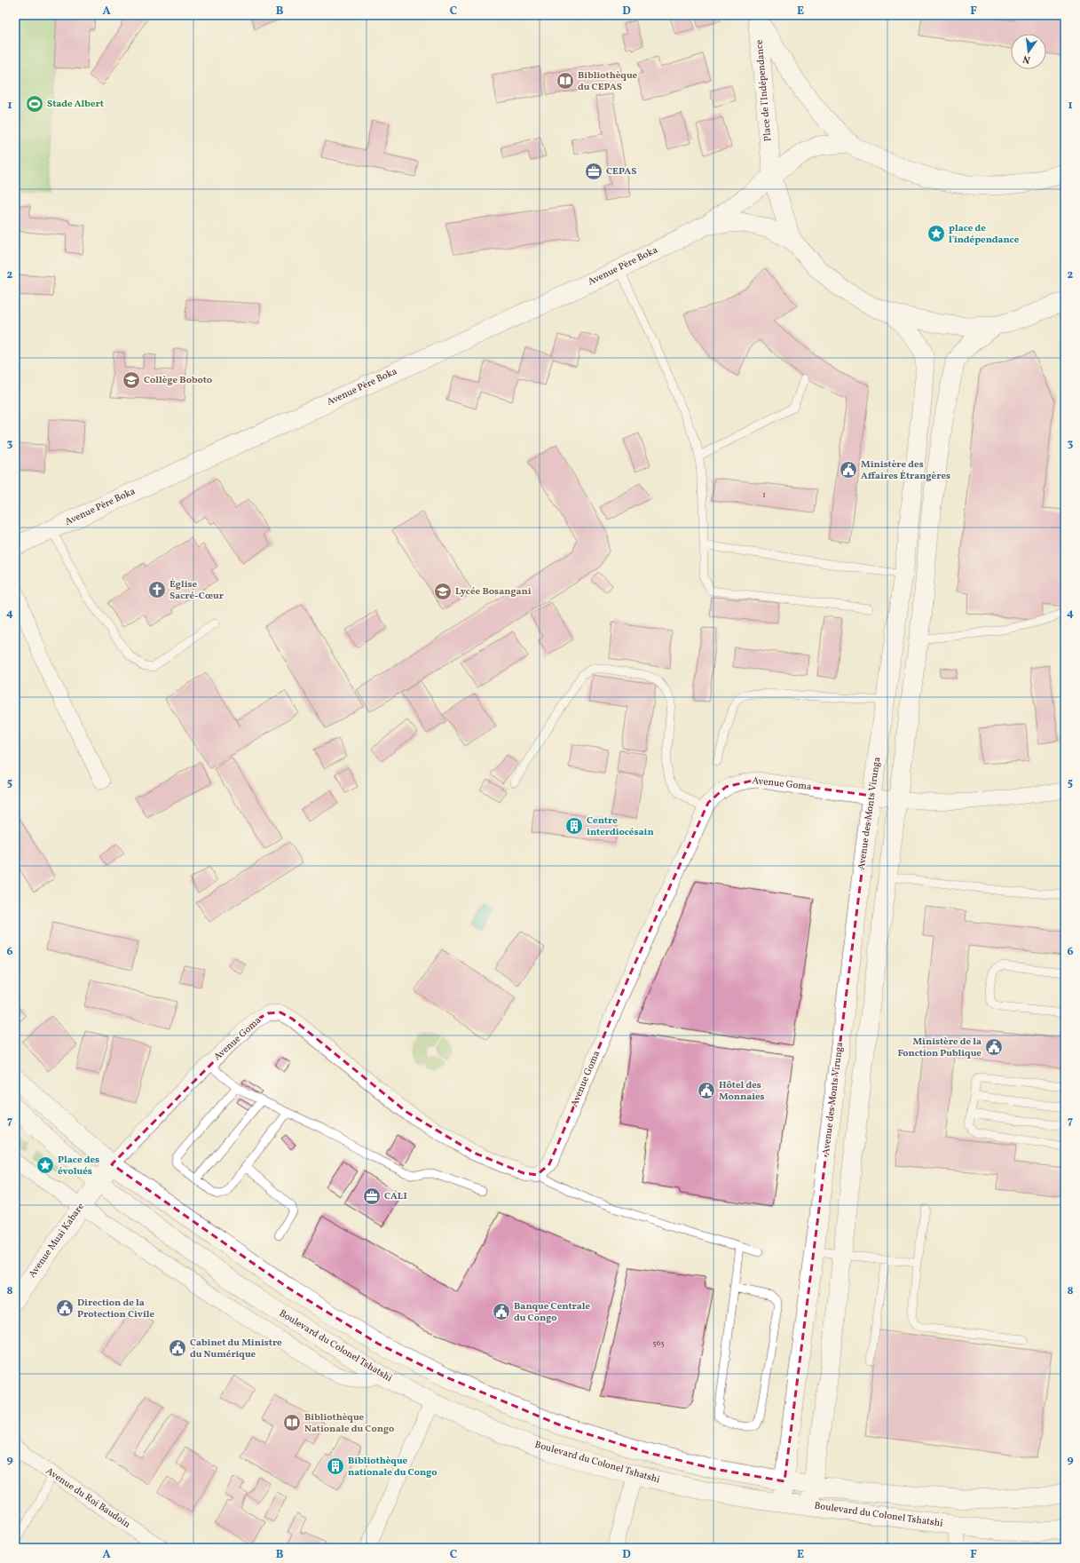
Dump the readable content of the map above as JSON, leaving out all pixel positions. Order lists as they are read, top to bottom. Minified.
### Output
{"streets":{"street":["Place de l'Indépendance","Avenue Père Boka","Avenue Goma","Avenue des Monts Virunga","Avenue Muai Kabare","Boulevard du Colonel Tshatshi","Avenue du Roi Baudoin"]},"crossings":[["Place de l'Indépendance","Avenue des Monts Virunga"],["Avenue Goma","Avenue des Monts Virunga"],["Avenue Goma","Avenue Muai Kabare"],["Avenue Goma","Boulevard du Colonel Tshatshi"],["Avenue des Monts Virunga","Boulevard du Colonel Tshatshi"],["Avenue Muai Kabare","Boulevard du Colonel Tshatshi"]],"places":{"library":["Bibliothèque du CEPAS","Bibliothèque Nationale du Congo"],"sports":["Stade Albert"],"office":["CEPAS","CALI"],"place":["place de l'indépendance","Place des évolués"],"school or university":["Collège Boboto","Lycée Bosangani"],"public building":["Ministère des Affaires Étrangères","Ministère de la Fonction Publique","Hôtel des Monnaies","Direction de la Protection Civile","Banque Centrale du Congo","Cabinet du Ministre du Numérique"],"church":["Église Sacré-Cœur"],"building":["Centre interdiocésain","Bibliothèque nationale du Congo"]},"house_numbers":["1","563"],"north":"bottom","grid":{"columns":["A","B","C","D","E","F"],"rows":["1","2","3","4","5","6","7","8","9"]}}
